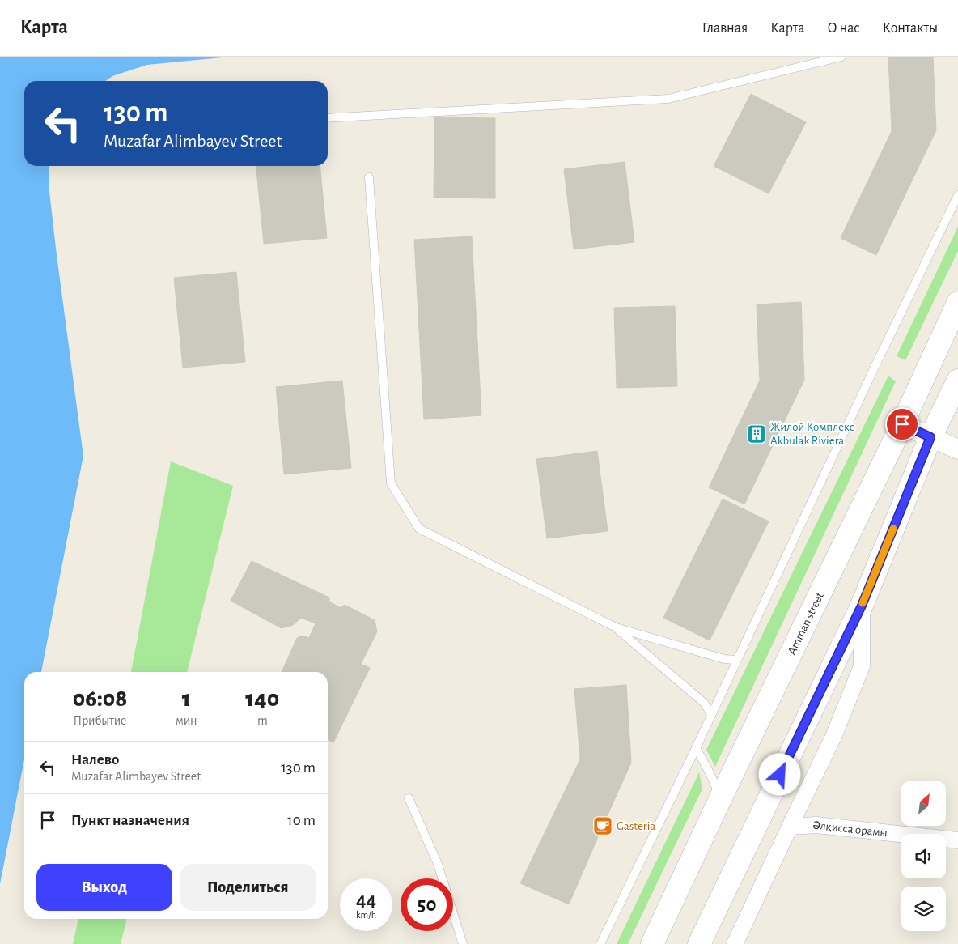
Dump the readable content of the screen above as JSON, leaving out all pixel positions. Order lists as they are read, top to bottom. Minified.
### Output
{"streets":{"main road":["Amman street"],"street":["Әлқисса орамы"]},"places":{"building":["Жилой Комплекс Akbulak Riviera"],"cafe":["Gasteria"]},"north":"top right","page":{"header":"Карта","nav":["Главная","Карта","О нас","Контакты"],"turn":["130 m","Muzafar Alimbayev Street"],"eta":["06:08","Прибытие","1","мин","140","m"],"list":[{"name":"Налево","note":"Muzafar Alimbayev Street","value":"130 m"},{"name":"Пункт назначения","value":"10 m"}],"buttons":["Выход","Поделиться"],"speed":"44 km/h","limit":"50"}}
